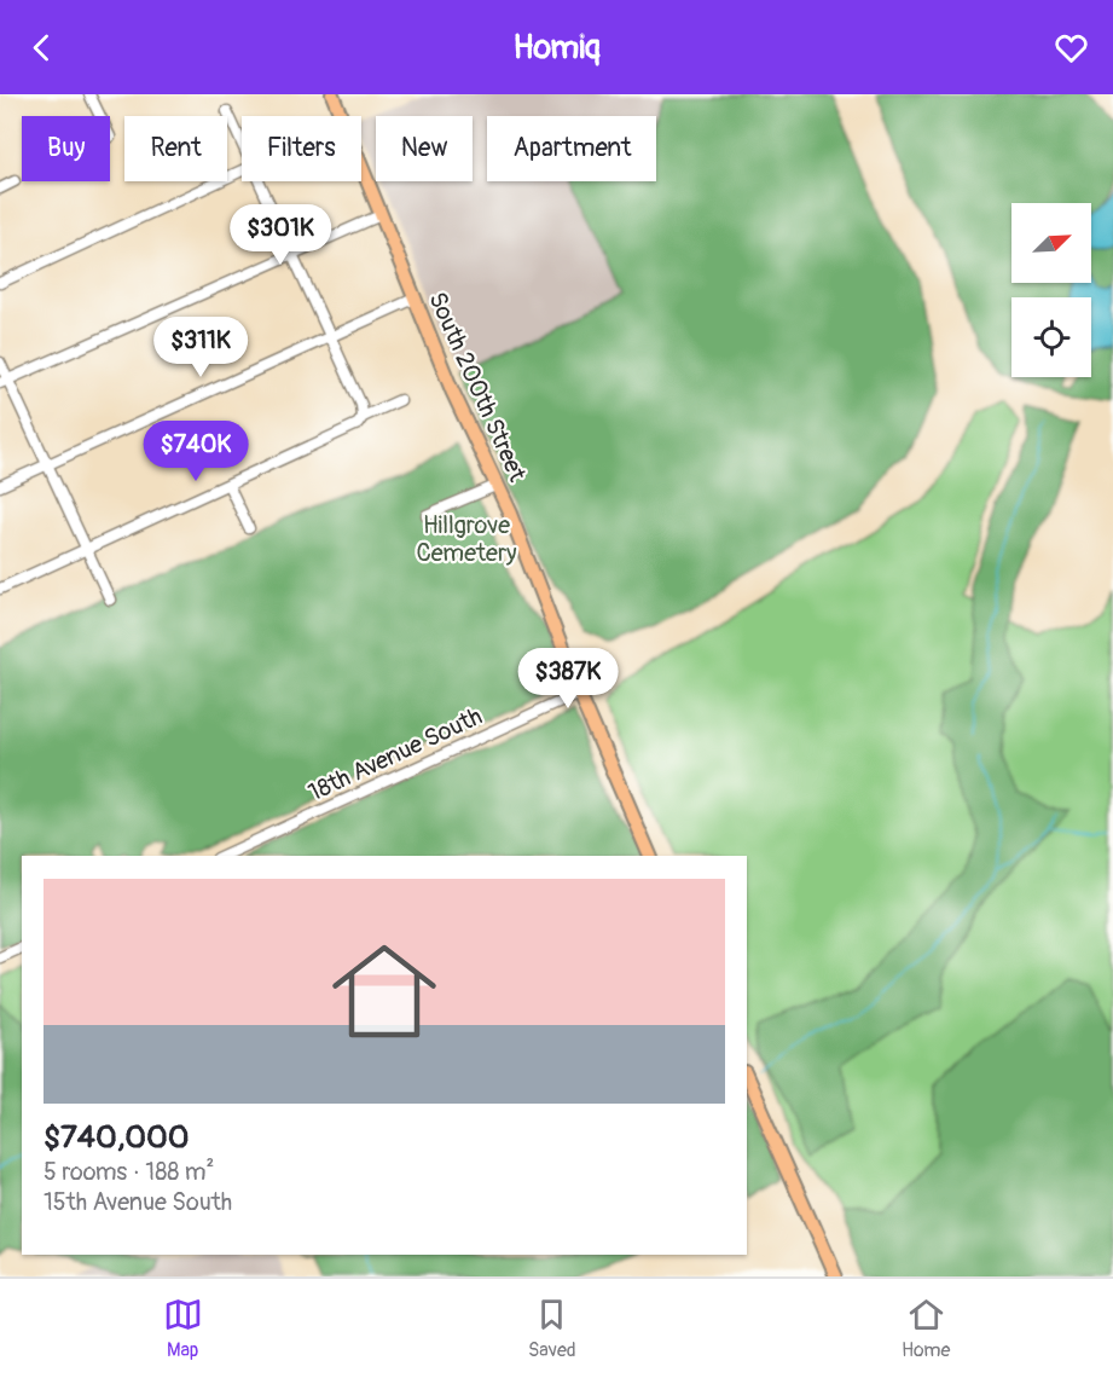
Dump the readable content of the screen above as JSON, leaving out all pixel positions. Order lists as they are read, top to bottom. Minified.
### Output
{"streets":{"main road":["South 200th Street"],"street":["18th Avenue South"]},"crossings":[["South 200th Street","18th Avenue South"]],"parks":["Hillgrove Cemetery"],"north":"top right","page":{"header":"Homiq","chip":["Buy","Rent","Filters","New","Apartment"],"price":["$301K","$311K","$740K","$387K"],"list":[{"name":"$740,000","note":"5 rooms · 188 m² · 15th Avenue South"}],"tabs":["Map","Saved","Home"]}}
